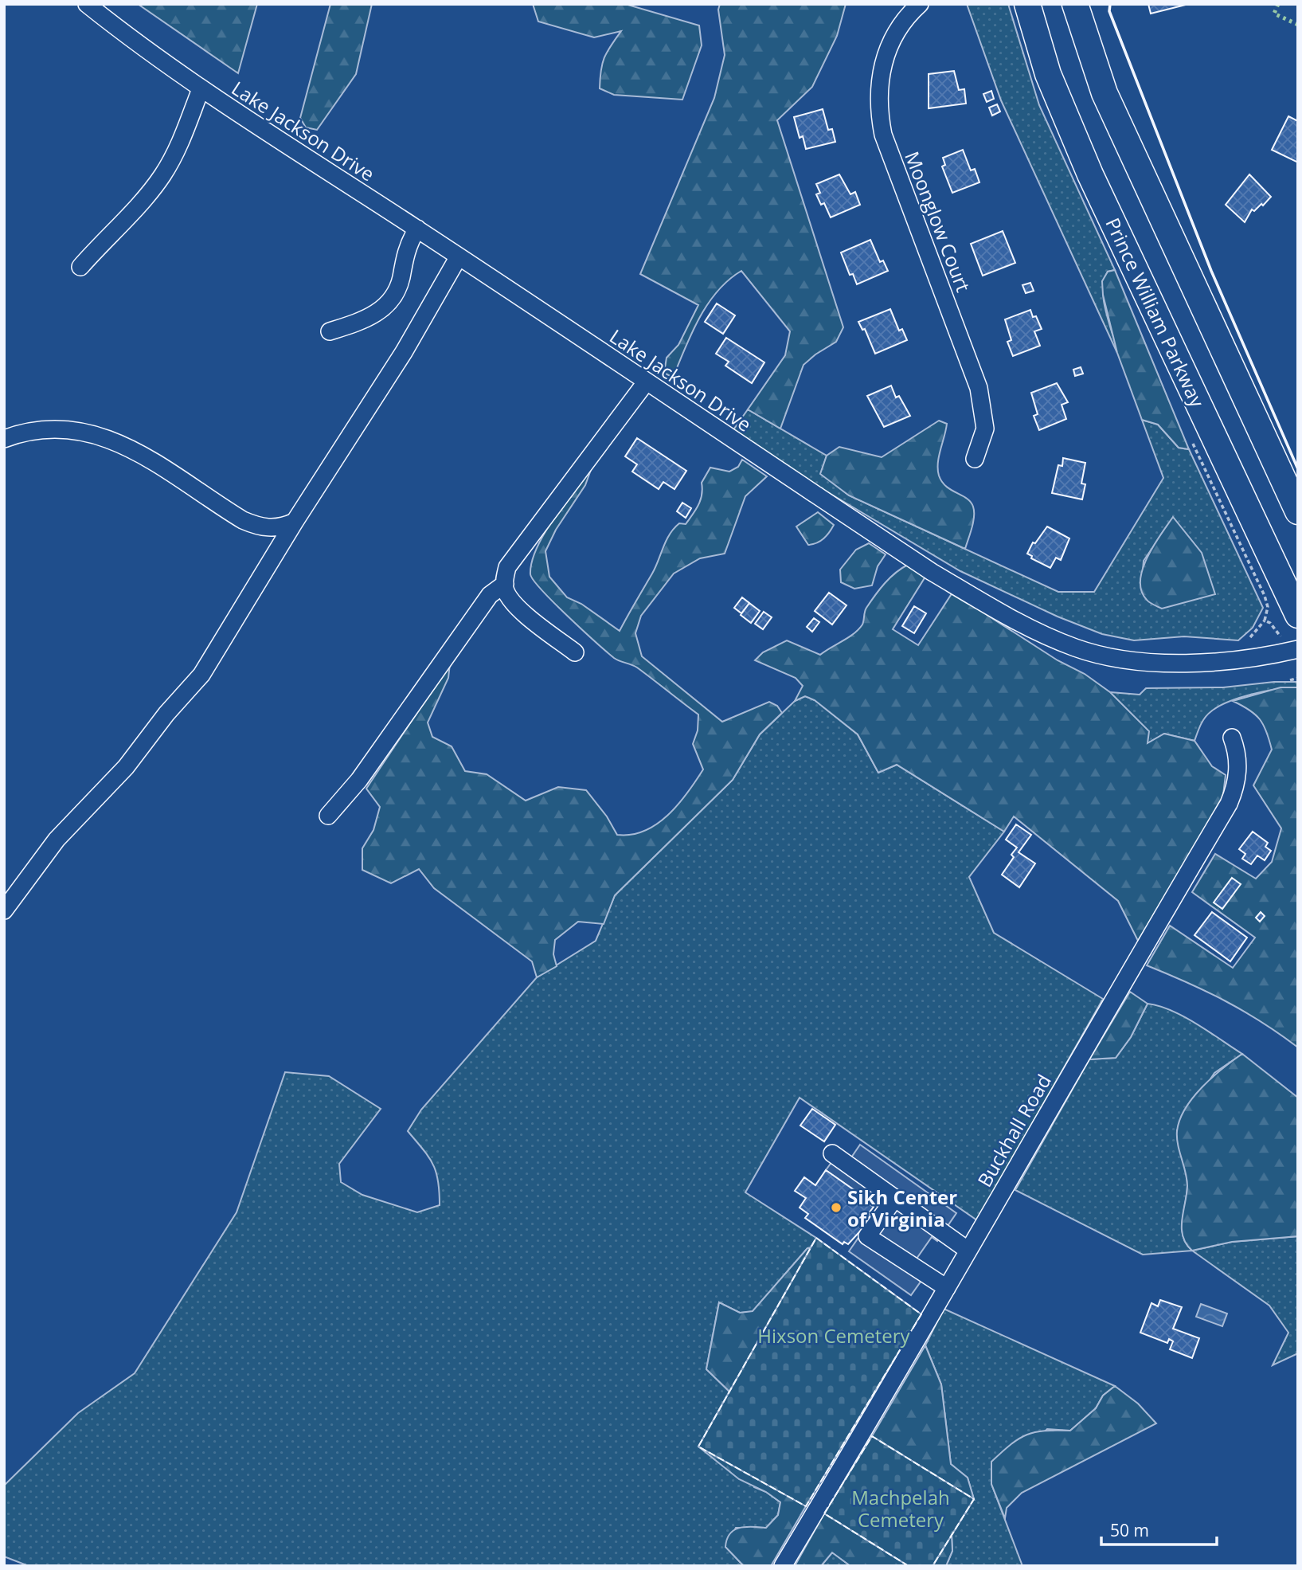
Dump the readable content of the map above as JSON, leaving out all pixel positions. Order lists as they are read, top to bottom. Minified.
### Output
{"streets":{"highway":["Prince William Parkway"],"street":["Lake Jackson Drive","Moonglow Court","Buckhall Road"]},"parks":["Hixson Cemetery","Machpelah Cemetery"],"places":["Sikh Center of Virginia"],"scale_bar":"50 m"}
